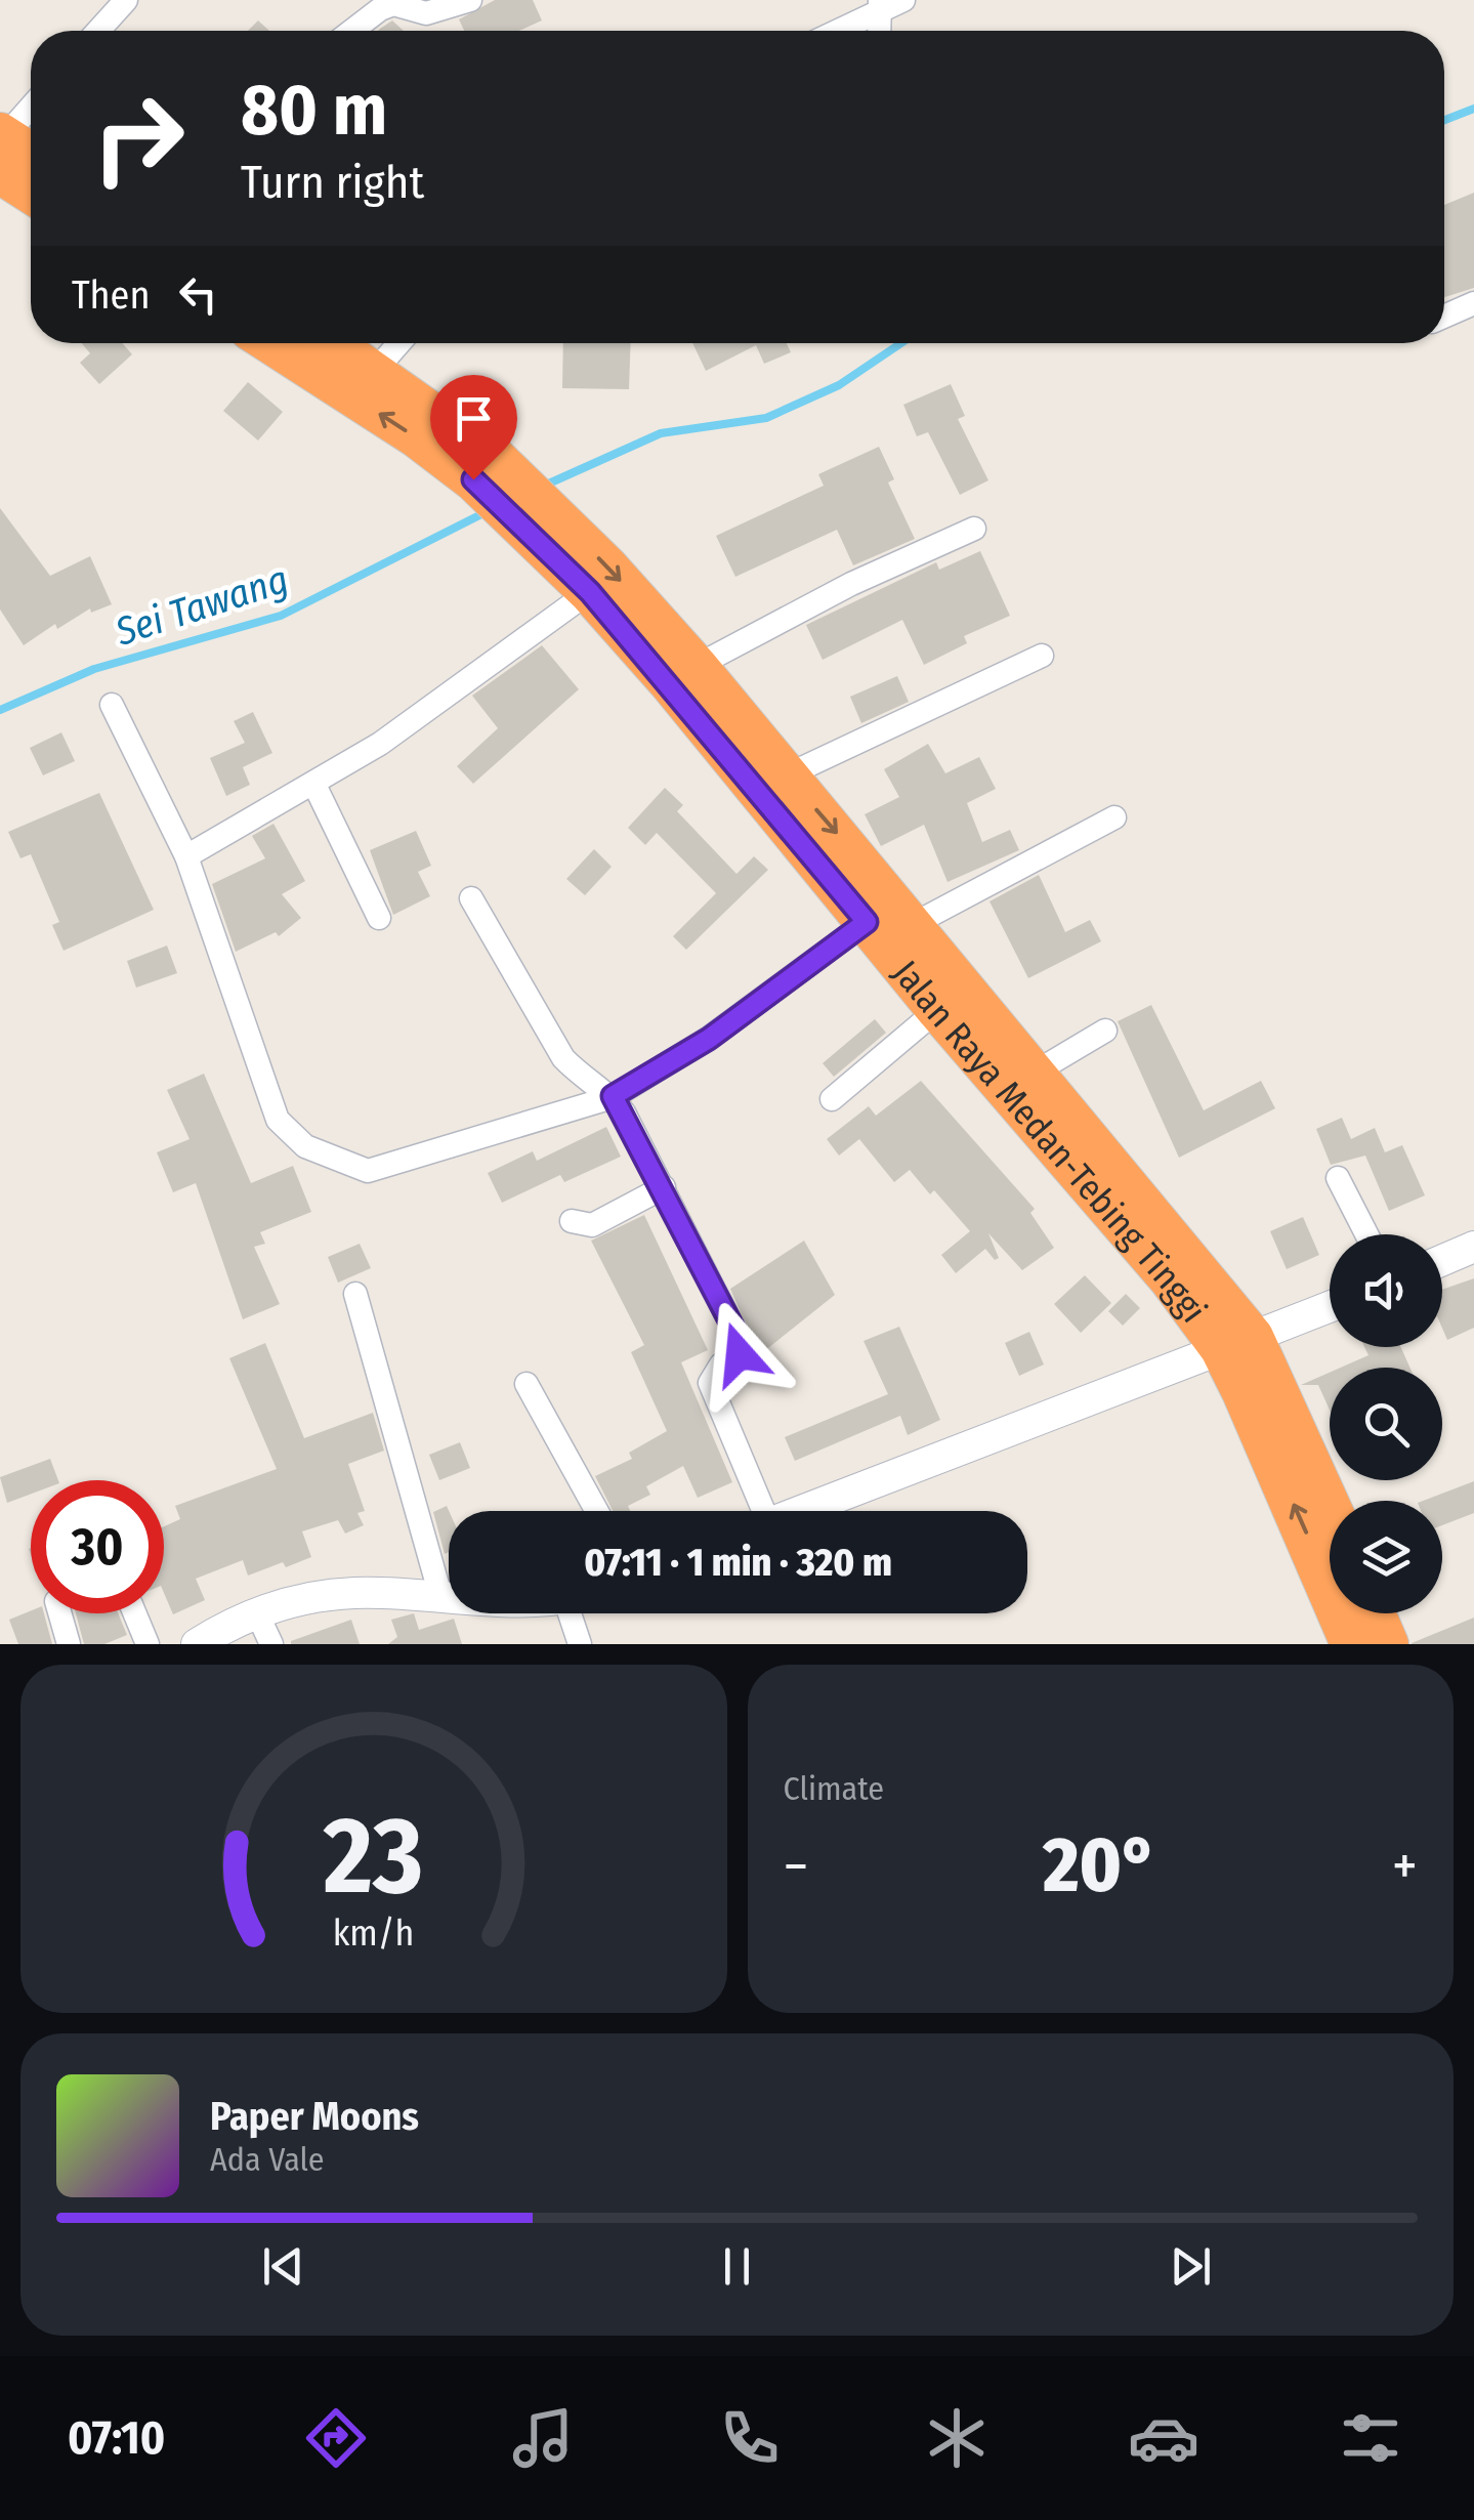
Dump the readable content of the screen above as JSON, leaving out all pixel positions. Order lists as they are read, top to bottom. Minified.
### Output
{"streets":{"highway":["Jalan Raya Medan-Tebing Tinggi"]},"water":["Sei Tawang"],"page":{"turn":["80 m","Turn right"],"then":"Then","limit":"30","trip":"07:11 · 1 min · 320 m","tile":"Climate","heat":["−","20°","+"],"song":["Paper Moons","Ada Vale"],"tabs":"07:10","gauge":["23","km/h"]}}
